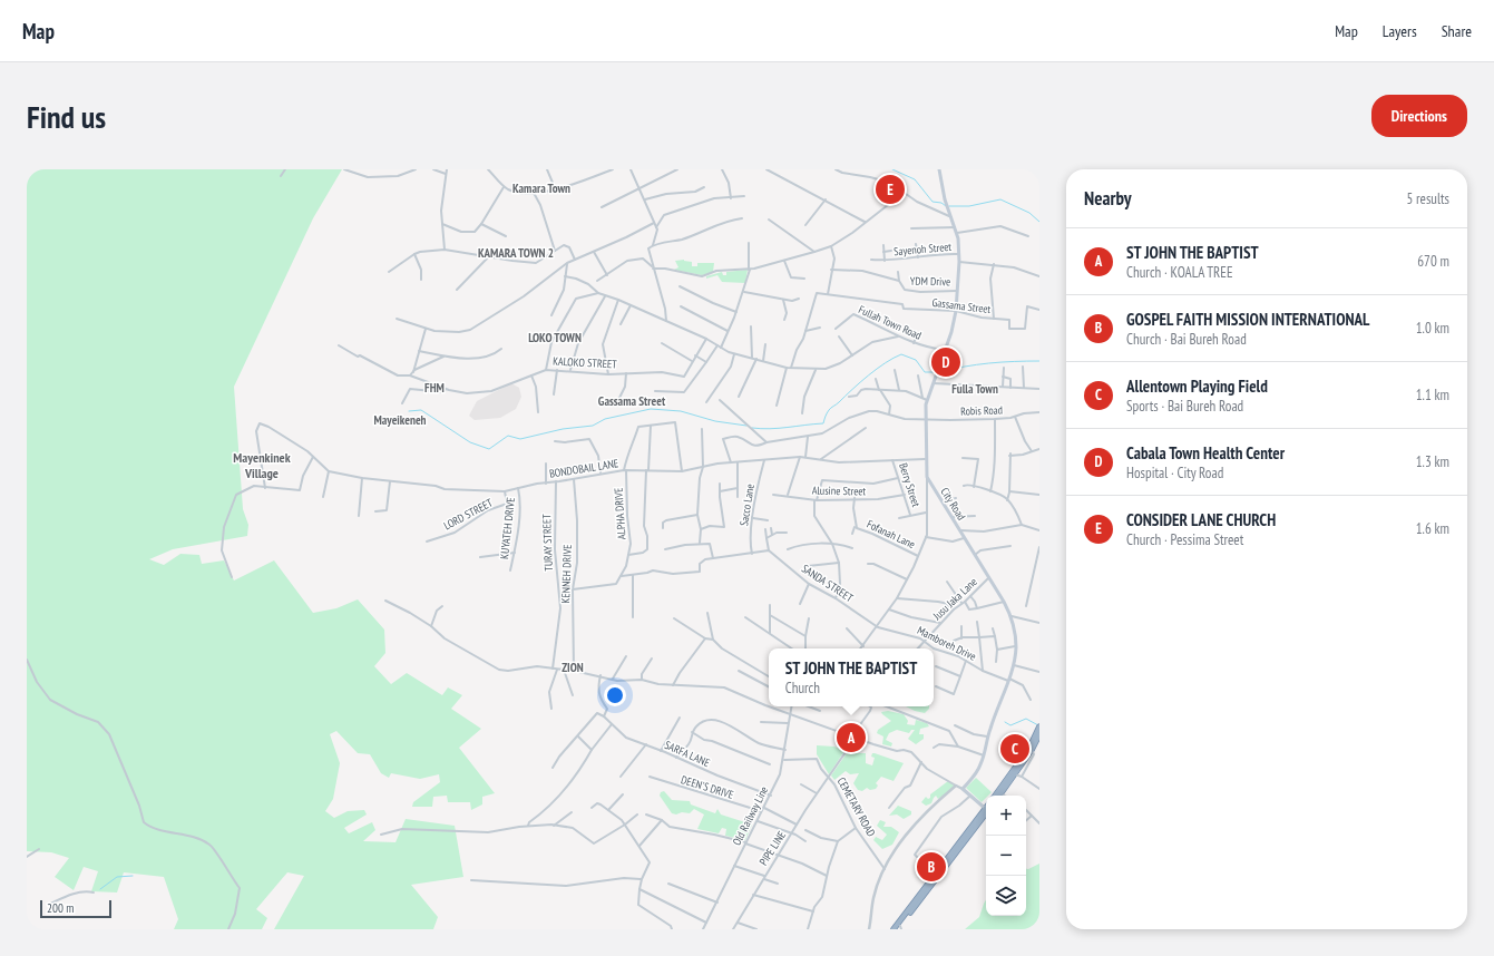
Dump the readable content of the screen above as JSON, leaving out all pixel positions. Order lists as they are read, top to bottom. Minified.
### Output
{"streets":{"main road":["City Road"],"street":["Sayenoh Street","YDM Drive","Gassama Street","Fullah Town Road","KALOKO STREET","Robis Road","BONDOBAIL LANE","Berry Street","Alusine Street","Sacco Lane","LORD STREET","ALPHA DRIVE","KUYATEH DRIVE","Fofanah Lane","TURAY STREET","KENNEH DRIVE","SANDA STREET","Jusu Jaka Lane","Mamboreh Drive","SARFA LANE","DEEN'S DRIVE","CEMETARY ROAD","Old Railway Line","PIPE LINE"]},"crossings":[["Sayenoh Street","City Road"],["YDM Drive","City Road"],["Gassama Street","City Road"],["Fullah Town Road","City Road"],["Robis Road","BONDOBAIL LANE"],["Robis Road","City Road"],["BONDOBAIL LANE","Berry Street"],["BONDOBAIL LANE","City Road"],["BONDOBAIL LANE","Sacco Lane"],["BONDOBAIL LANE","LORD STREET"],["BONDOBAIL LANE","ALPHA DRIVE"],["BONDOBAIL LANE","KUYATEH DRIVE"],["BONDOBAIL LANE","TURAY STREET"],["BONDOBAIL LANE","KENNEH DRIVE"],["Berry Street","Alusine Street"],["City Road","Jusu Jaka Lane"],["City Road","Mamboreh Drive"],["SANDA STREET","Mamboreh Drive"],["Jusu Jaka Lane","Mamboreh Drive"],["SARFA LANE","Old Railway Line"],["DEEN'S DRIVE","Old Railway Line"],["CEMETARY ROAD","Old Railway Line"],["CEMETARY ROAD","PIPE LINE"]],"districts":["Kamara Town","KAMARA TOWN 2","LOKO TOWN","FHM","Fulla Town","Gassama Street","Mayeikeneh","Mayenkinek Village","ZION"],"scale_bar":"200 m","page":{"header":"Map","nav":["Map","Layers","Share"],"buttons":"Directions","title":"Find us","heading":["Nearby","5 results"],"pins":["E","D","A","C","B"],"list":[{"mark":"A","name":"ST JOHN THE BAPTIST","note":"Church · KOALA TREE","value":"670 m"},{"mark":"B","name":"GOSPEL FAITH MISSION INTERNATIONAL","note":"Church · Bai Bureh Road","value":"1.0 km"},{"mark":"C","name":"Allentown Playing Field","note":"Sports · Bai Bureh Road","value":"1.1 km"},{"mark":"D","name":"Cabala Town Health Center","note":"Hospital · City Road","value":"1.3 km"},{"mark":"E","name":"CONSIDER LANE CHURCH","note":"Church · Pessima Street","value":"1.6 km"}],"popup":["ST JOHN THE BAPTIST","Church"],"map_buttons":["+","−"],"scale":"200 m"}}
